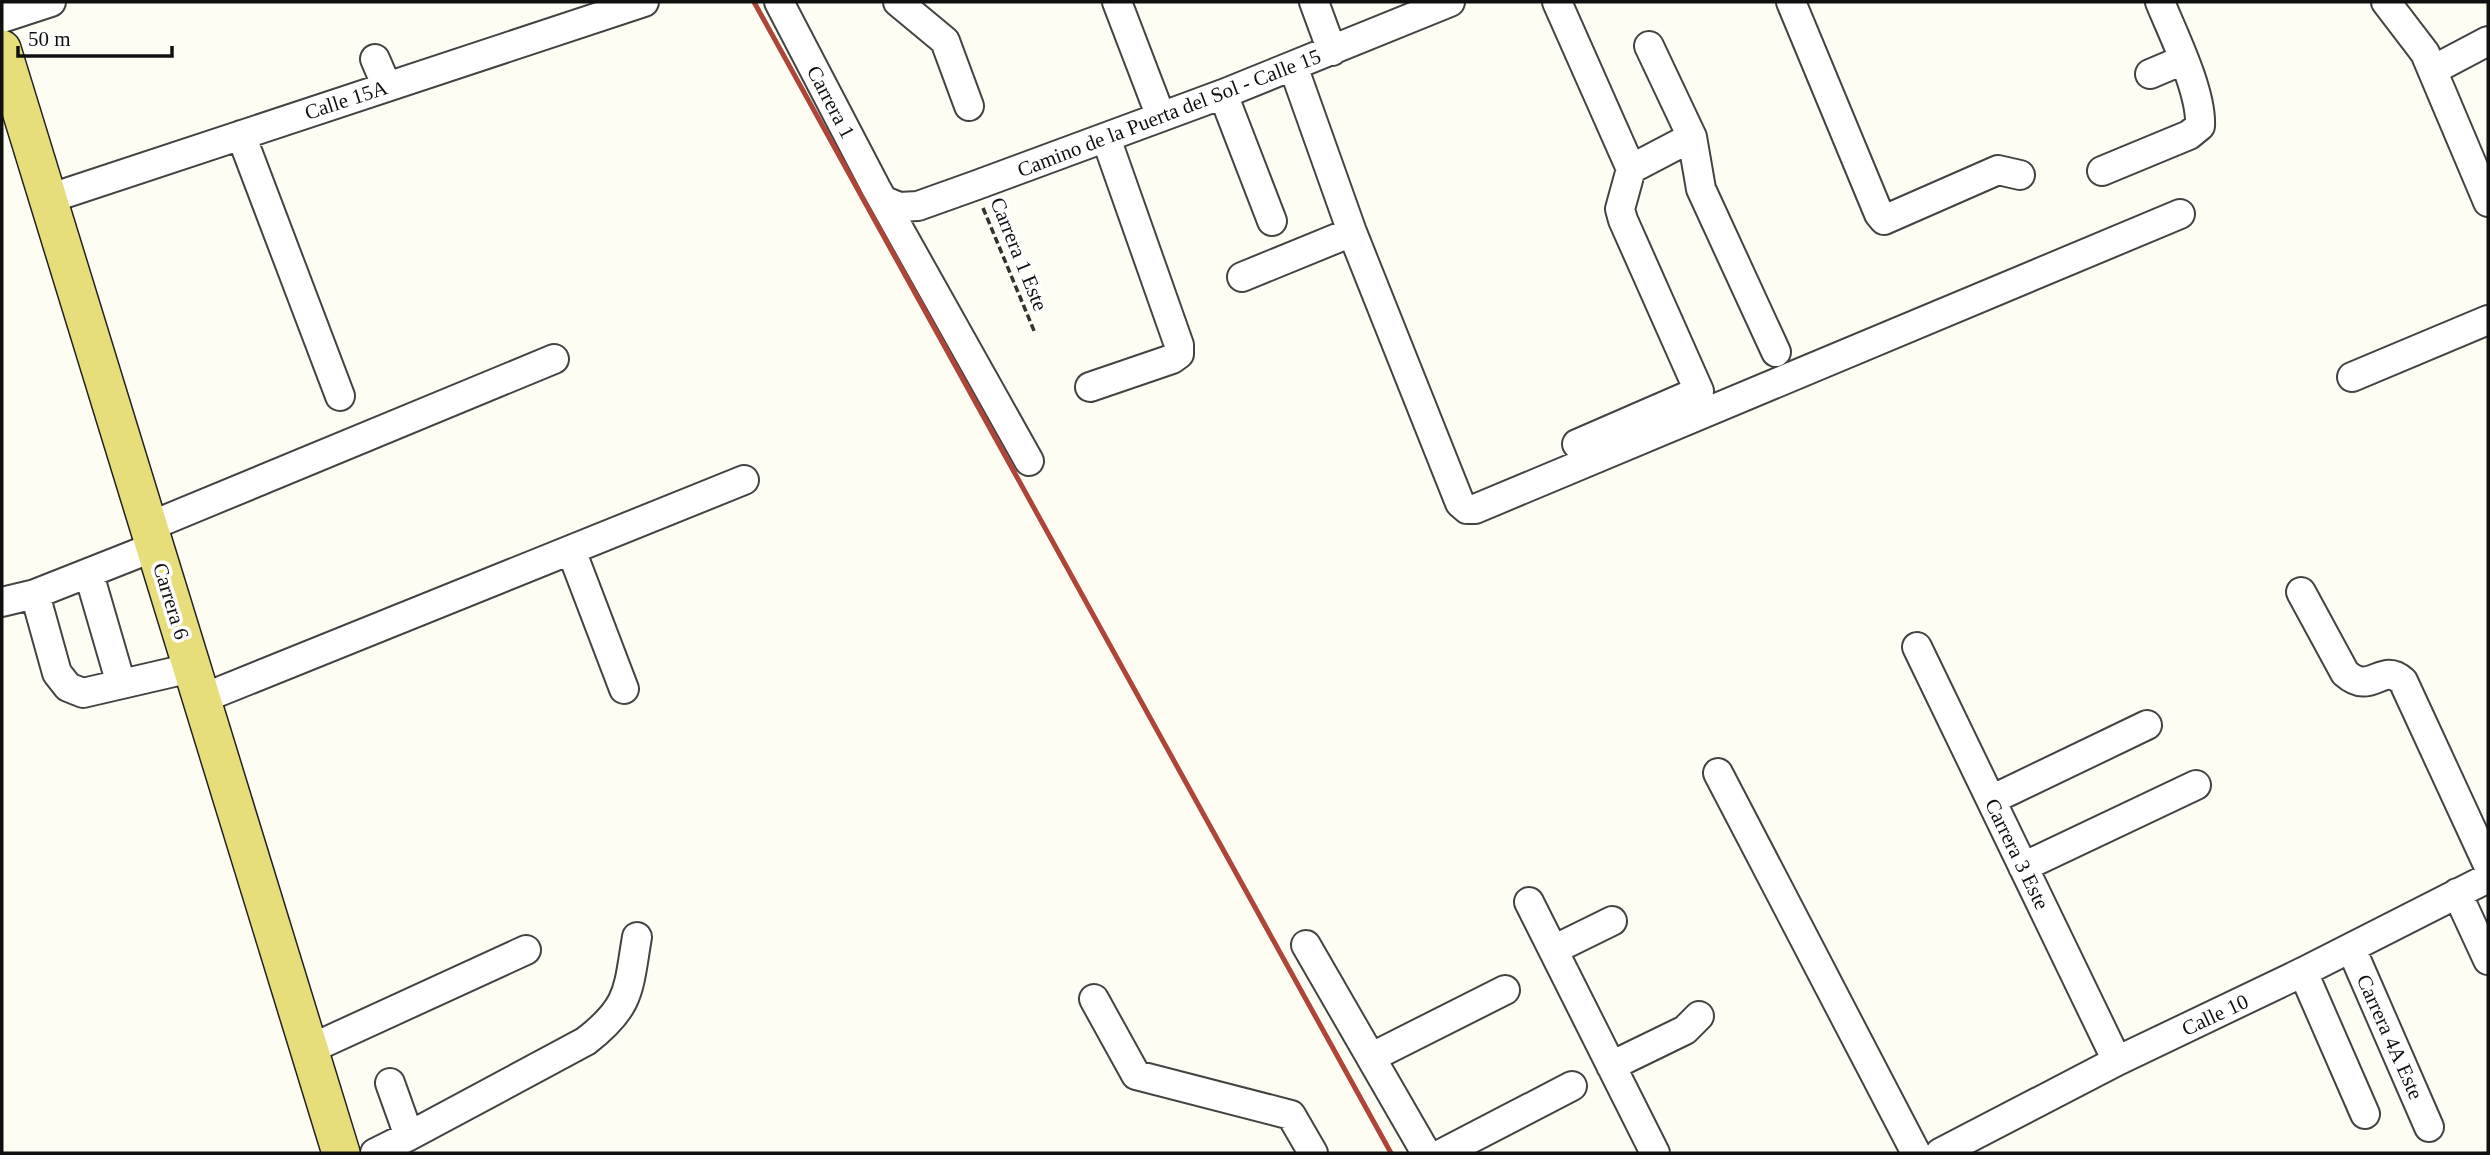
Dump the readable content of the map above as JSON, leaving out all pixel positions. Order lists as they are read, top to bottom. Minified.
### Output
{"streets":{"main road":["Carrera 6"],"street":["Calle 15A","Carrera 1","Camino de la Puerta del Sol - Calle 15","Carrera 3 Este","Calle 10","Carrera 4A Este"],"path":["Carrera 1 Este"]},"crossings":[["Calle 15A","Carrera 6"],["Carrera 1","Camino de la Puerta del Sol - Calle 15"],["Camino de la Puerta del Sol - Calle 15","Carrera 1 Este"],["Carrera 3 Este","Calle 10"],["Calle 10","Carrera 4A Este"]],"scale_bar":"50 m"}
